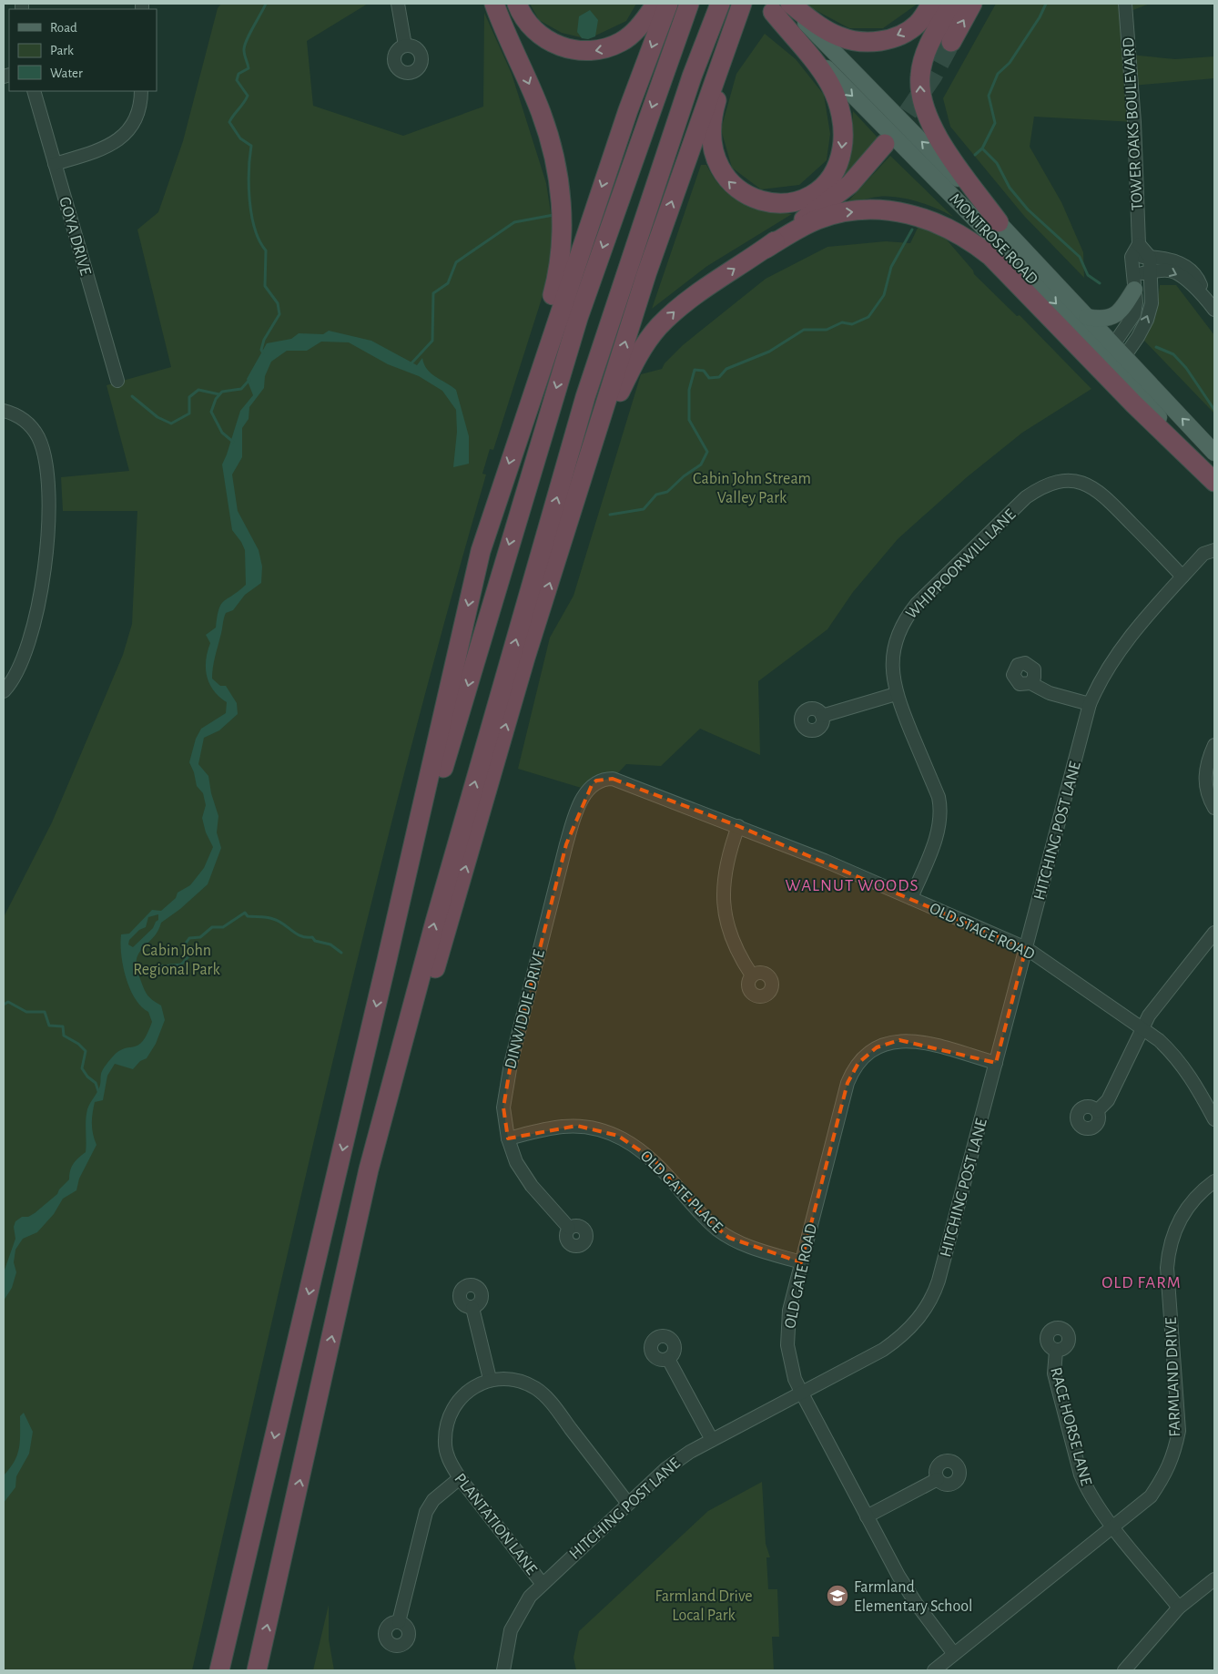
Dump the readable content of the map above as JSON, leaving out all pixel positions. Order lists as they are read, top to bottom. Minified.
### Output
{"streets":{"main road":["MONTROSE ROAD"],"street":["TOWER OAKS BOULEVARD","GOYA DRIVE","WHIPPOORWILL LANE","HITCHING POST LANE","OLD STAGE ROAD","DINWIDDIE DRIVE","OLD GATE PLACE","OLD GATE ROAD","FARMLAND DRIVE","RACE HORSE LANE","PLANTATION LANE"]},"crossings":[["WHIPPOORWILL LANE","HITCHING POST LANE"],["WHIPPOORWILL LANE","OLD STAGE ROAD"],["HITCHING POST LANE","OLD STAGE ROAD"],["HITCHING POST LANE","OLD GATE ROAD"],["HITCHING POST LANE","PLANTATION LANE"],["OLD STAGE ROAD","DINWIDDIE DRIVE"],["DINWIDDIE DRIVE","OLD GATE PLACE"],["OLD GATE PLACE","OLD GATE ROAD"],["OLD GATE ROAD","FARMLAND DRIVE"],["FARMLAND DRIVE","RACE HORSE LANE"]],"districts":["WALNUT WOODS","OLD FARM"],"parks":["Cabin John Stream Valley Park","Cabin John Regional Park","Farmland Drive Local Park"],"places":{"school or university":["Farmland Elementary School"]},"legend":["Road","Park","Water"]}
